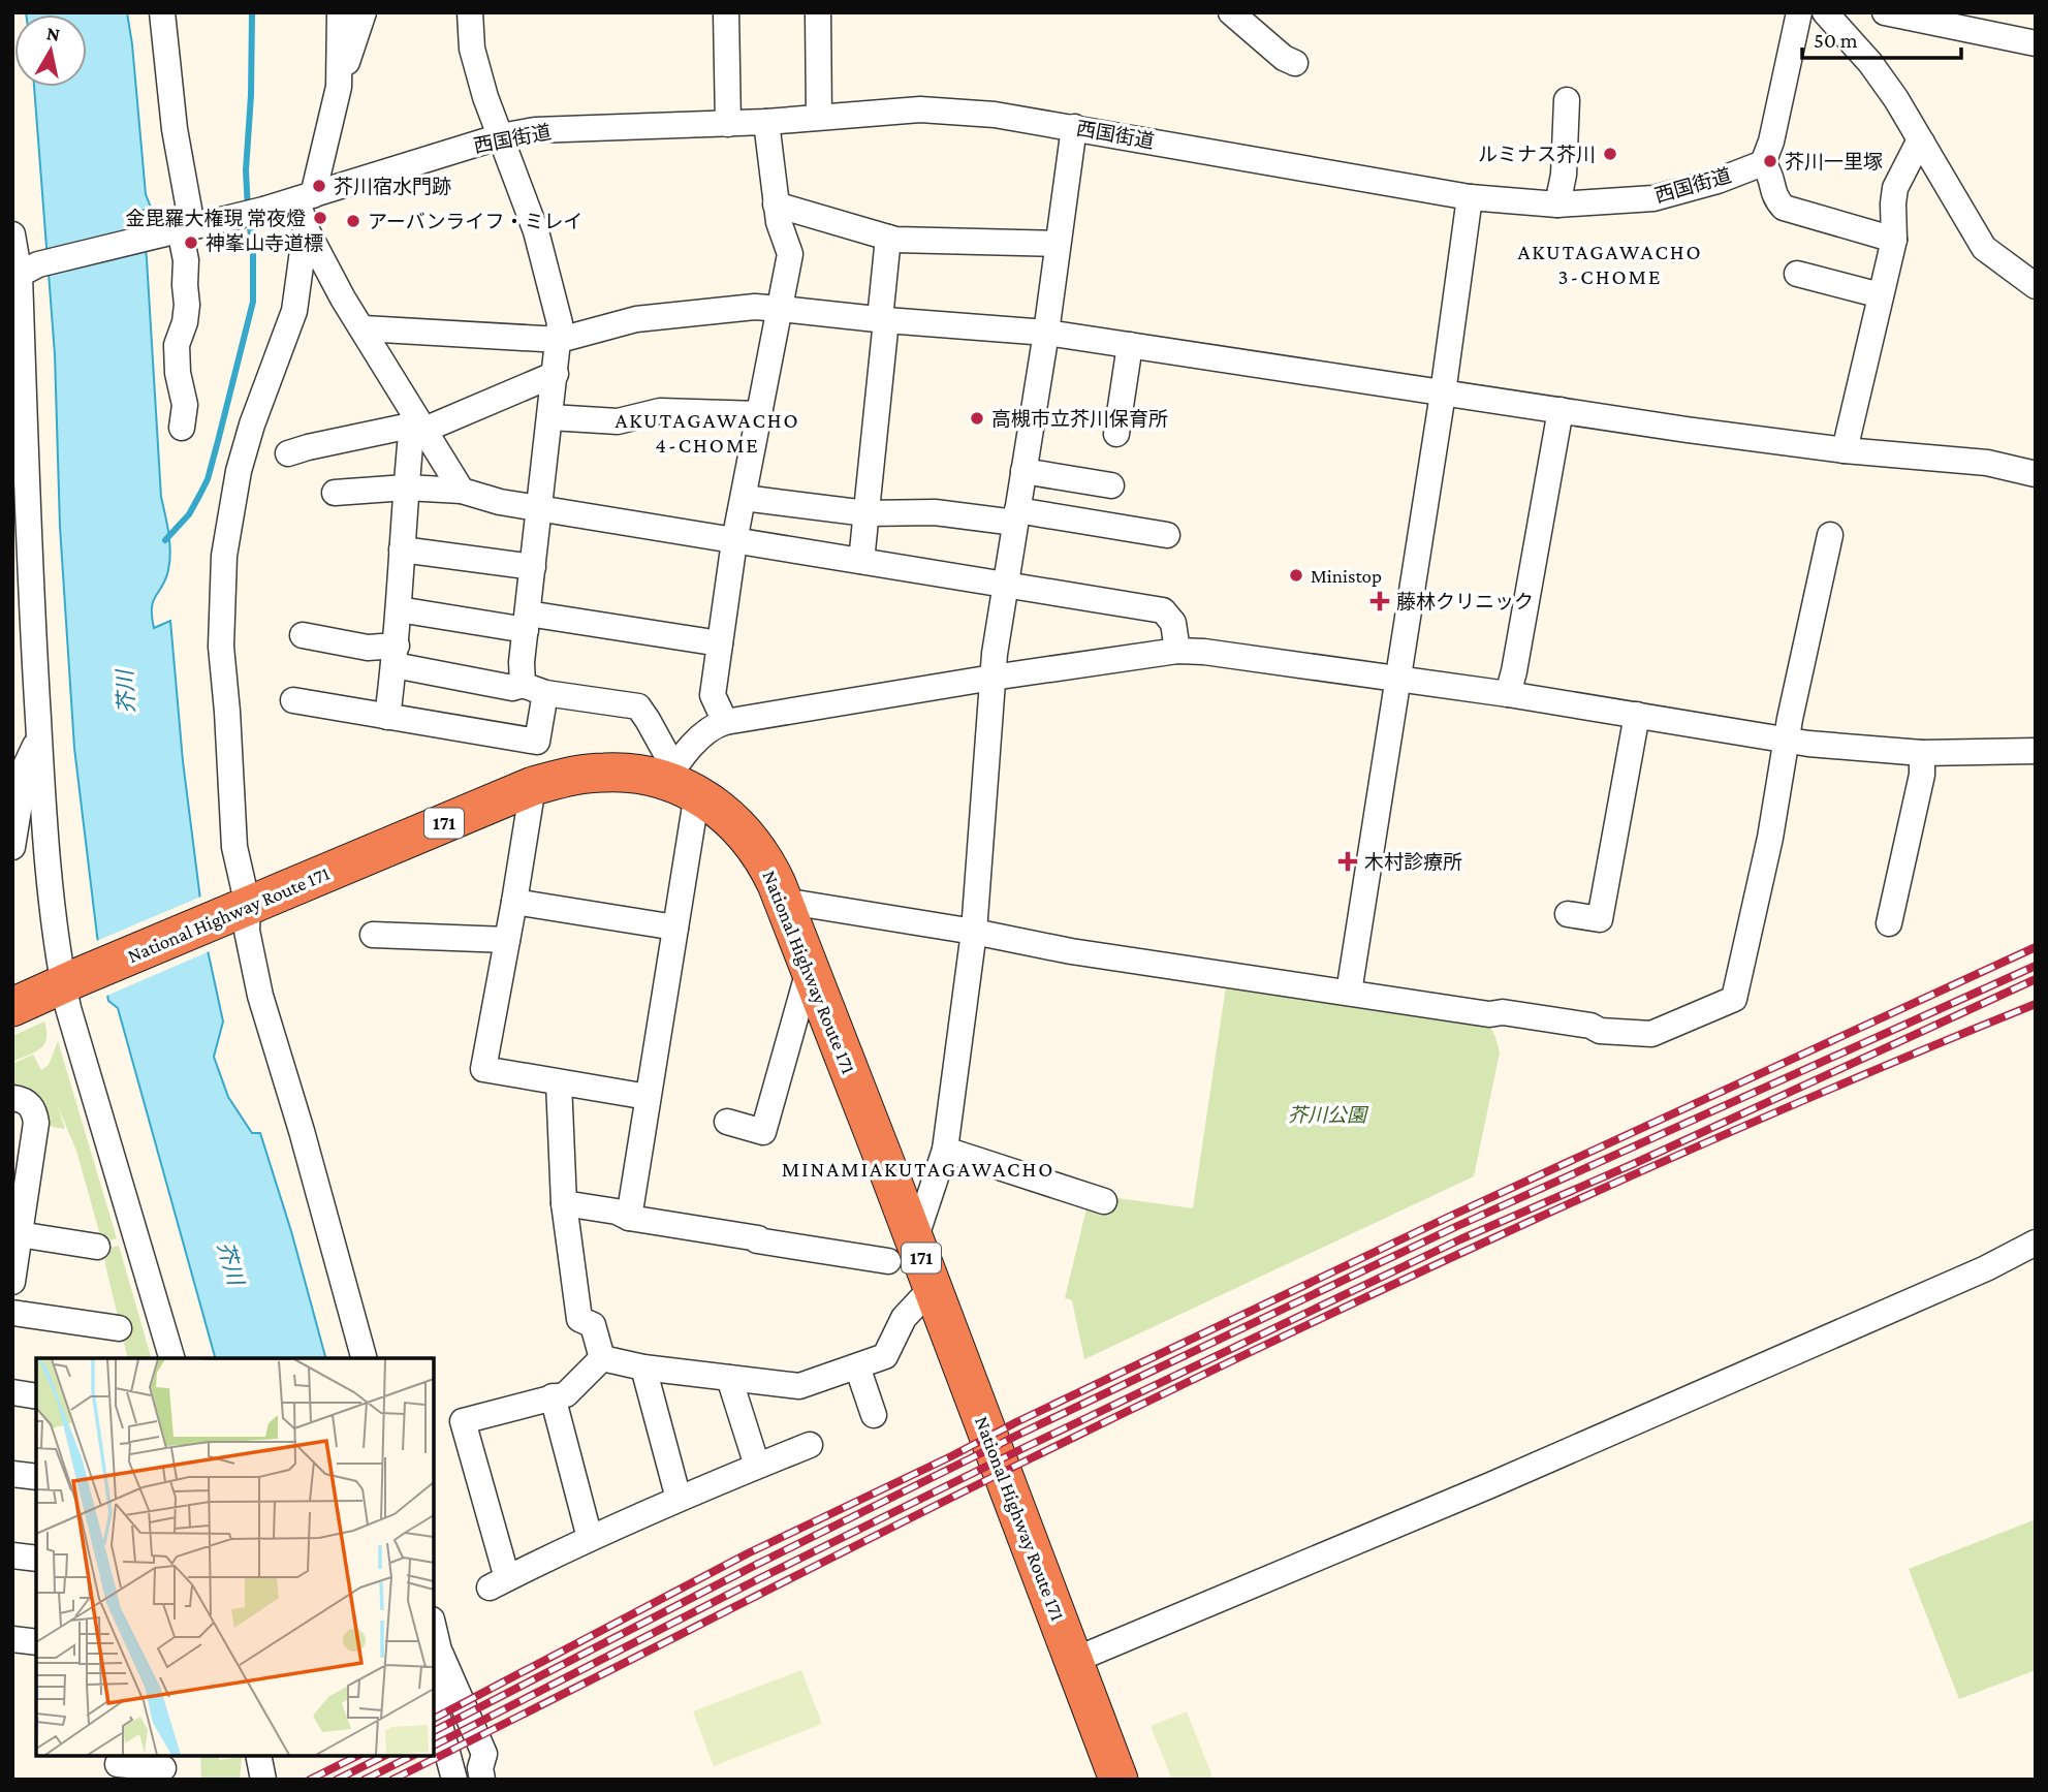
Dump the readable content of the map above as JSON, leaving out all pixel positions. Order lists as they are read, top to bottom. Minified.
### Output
{"streets":{"highway":["171","National Highway Route 171"],"street":["西国街道"]},"districts":["AKUTAGAWACHO 3-CHOME","AKUTAGAWACHO 4-CHOME","MINAMIAKUTAGAWACHO"],"water":["芥川"],"parks":["芥川公園"],"places":{"other":["ルミナス芥川","芥川一里塚","芥川宿水門跡","金毘羅大権現 常夜燈","アーバンライフ・ミレイ","神峯山寺道標","高槻市立芥川保育所","Ministop"],"health":["藤林クリニック","木村診療所"]},"scale_bar":"50 m","north":"top"}
